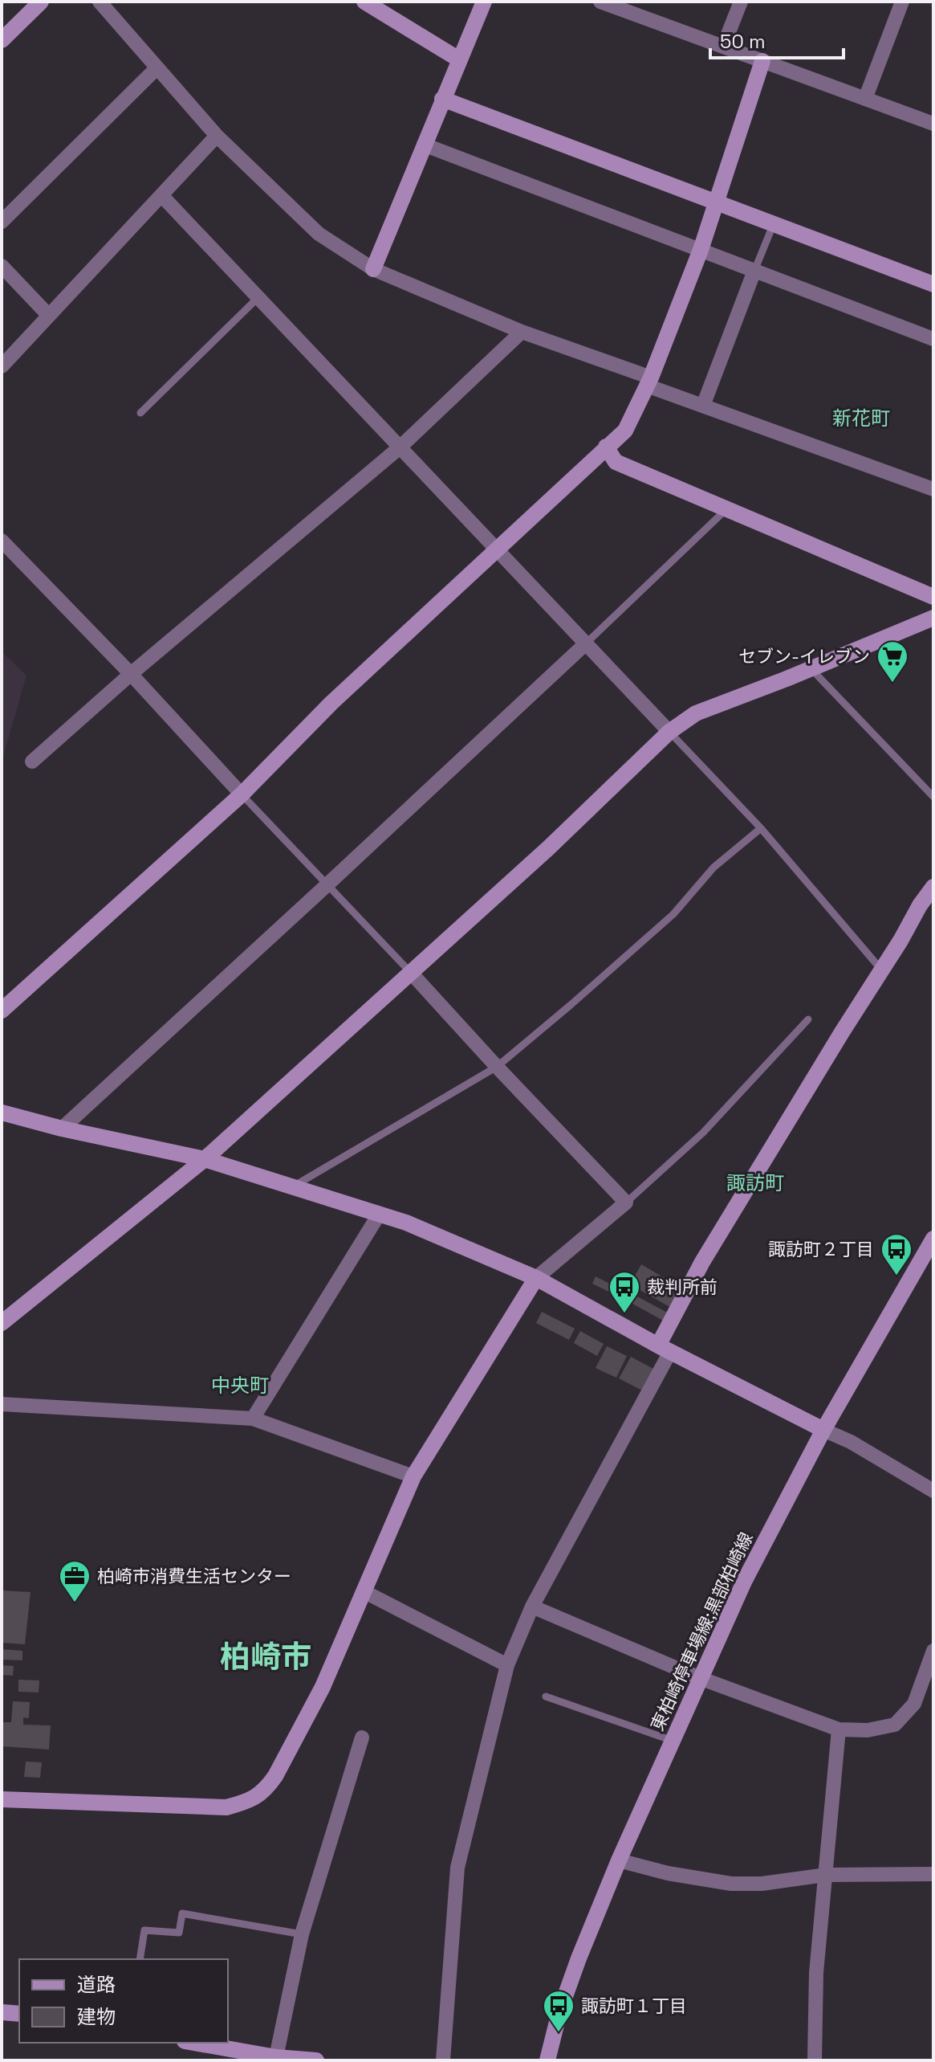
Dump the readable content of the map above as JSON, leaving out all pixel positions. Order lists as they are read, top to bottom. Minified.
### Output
{"streets":{"street":["東柏崎停車場線;黒部柏崎線"]},"districts":["新花町","諏訪町","中央町","柏崎市"],"places":{"supermarket":["セブン-イレブン"],"bus stop":["諏訪町２丁目","裁判所前","諏訪町１丁目"],"office":["柏崎市消費生活センター"]},"legend":["道路","建物"],"scale_bar":"50 m"}
